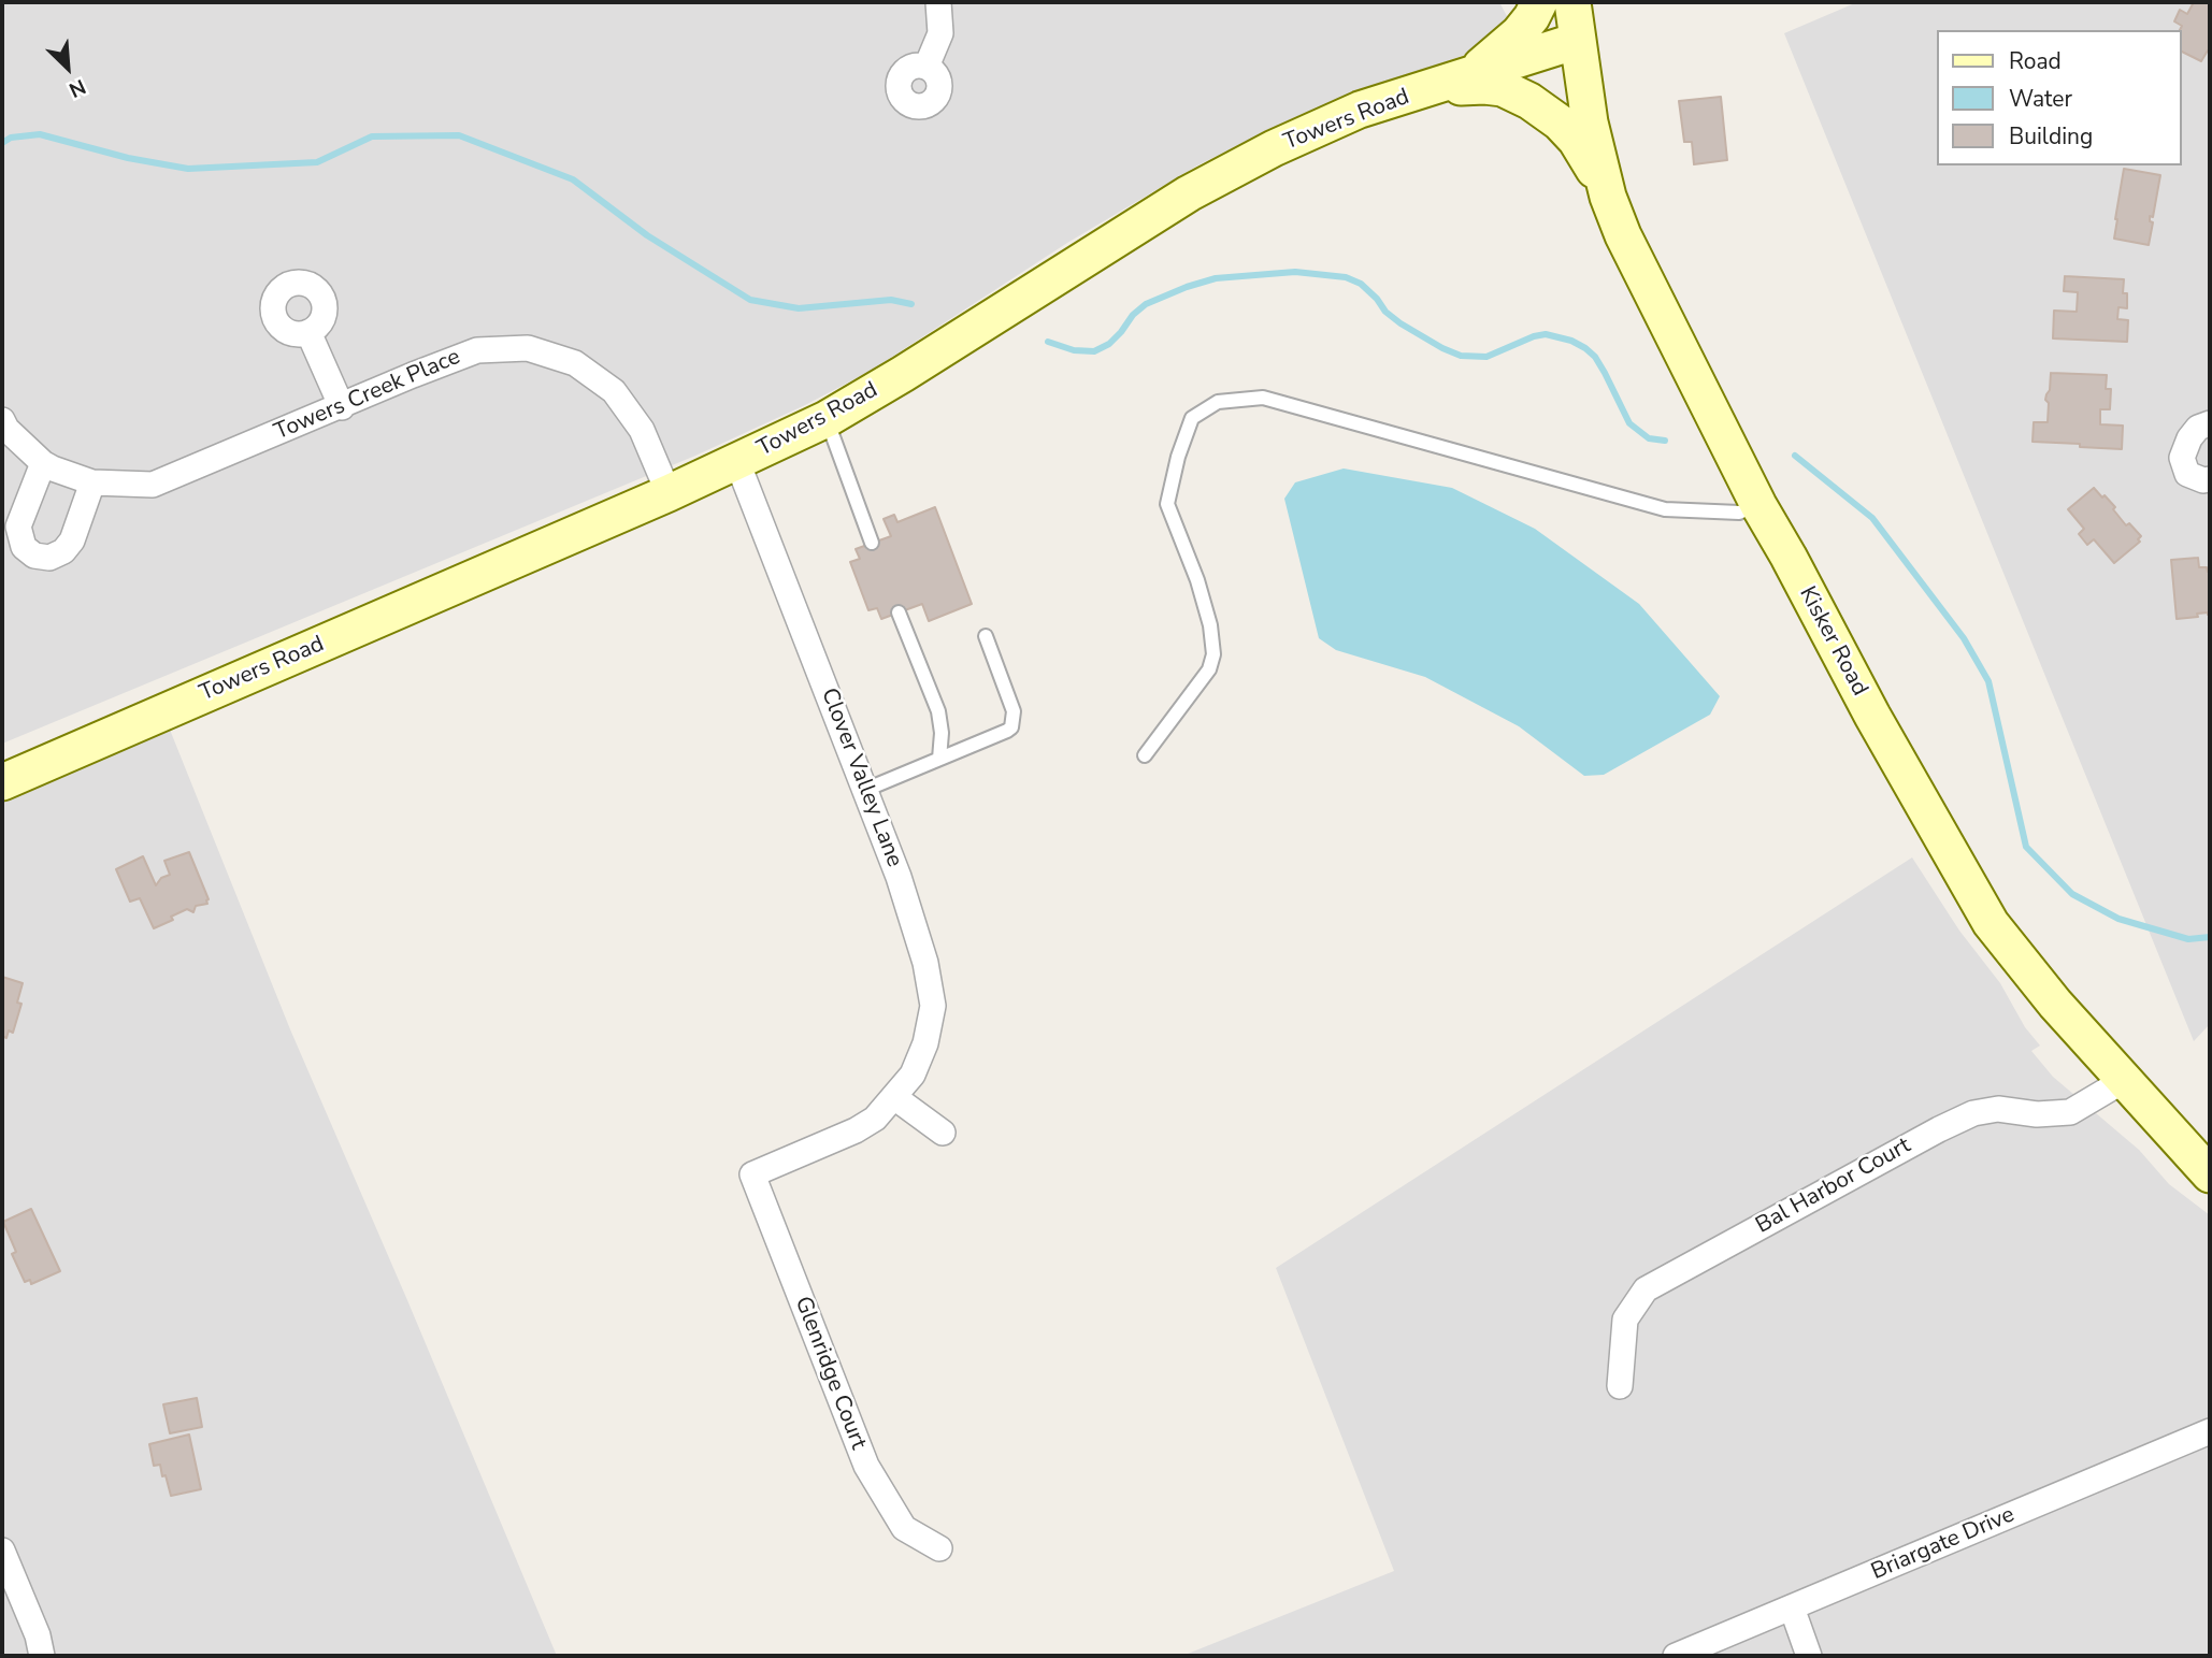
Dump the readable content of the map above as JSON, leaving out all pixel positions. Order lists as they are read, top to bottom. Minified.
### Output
{"streets":{"main road":["Towers Road","Kisker Road"],"street":["Towers Creek Place","Clover Valley Lane","Bal Harbor Court","Glenridge Court","Briargate Drive"]},"crossings":[["Towers Road","Towers Creek Place"],["Towers Road","Kisker Road"],["Towers Road","Clover Valley Lane"],["Kisker Road","Bal Harbor Court"],["Clover Valley Lane","Glenridge Court"]],"legend":["Road","Water","Building"],"north":"bottom right"}
